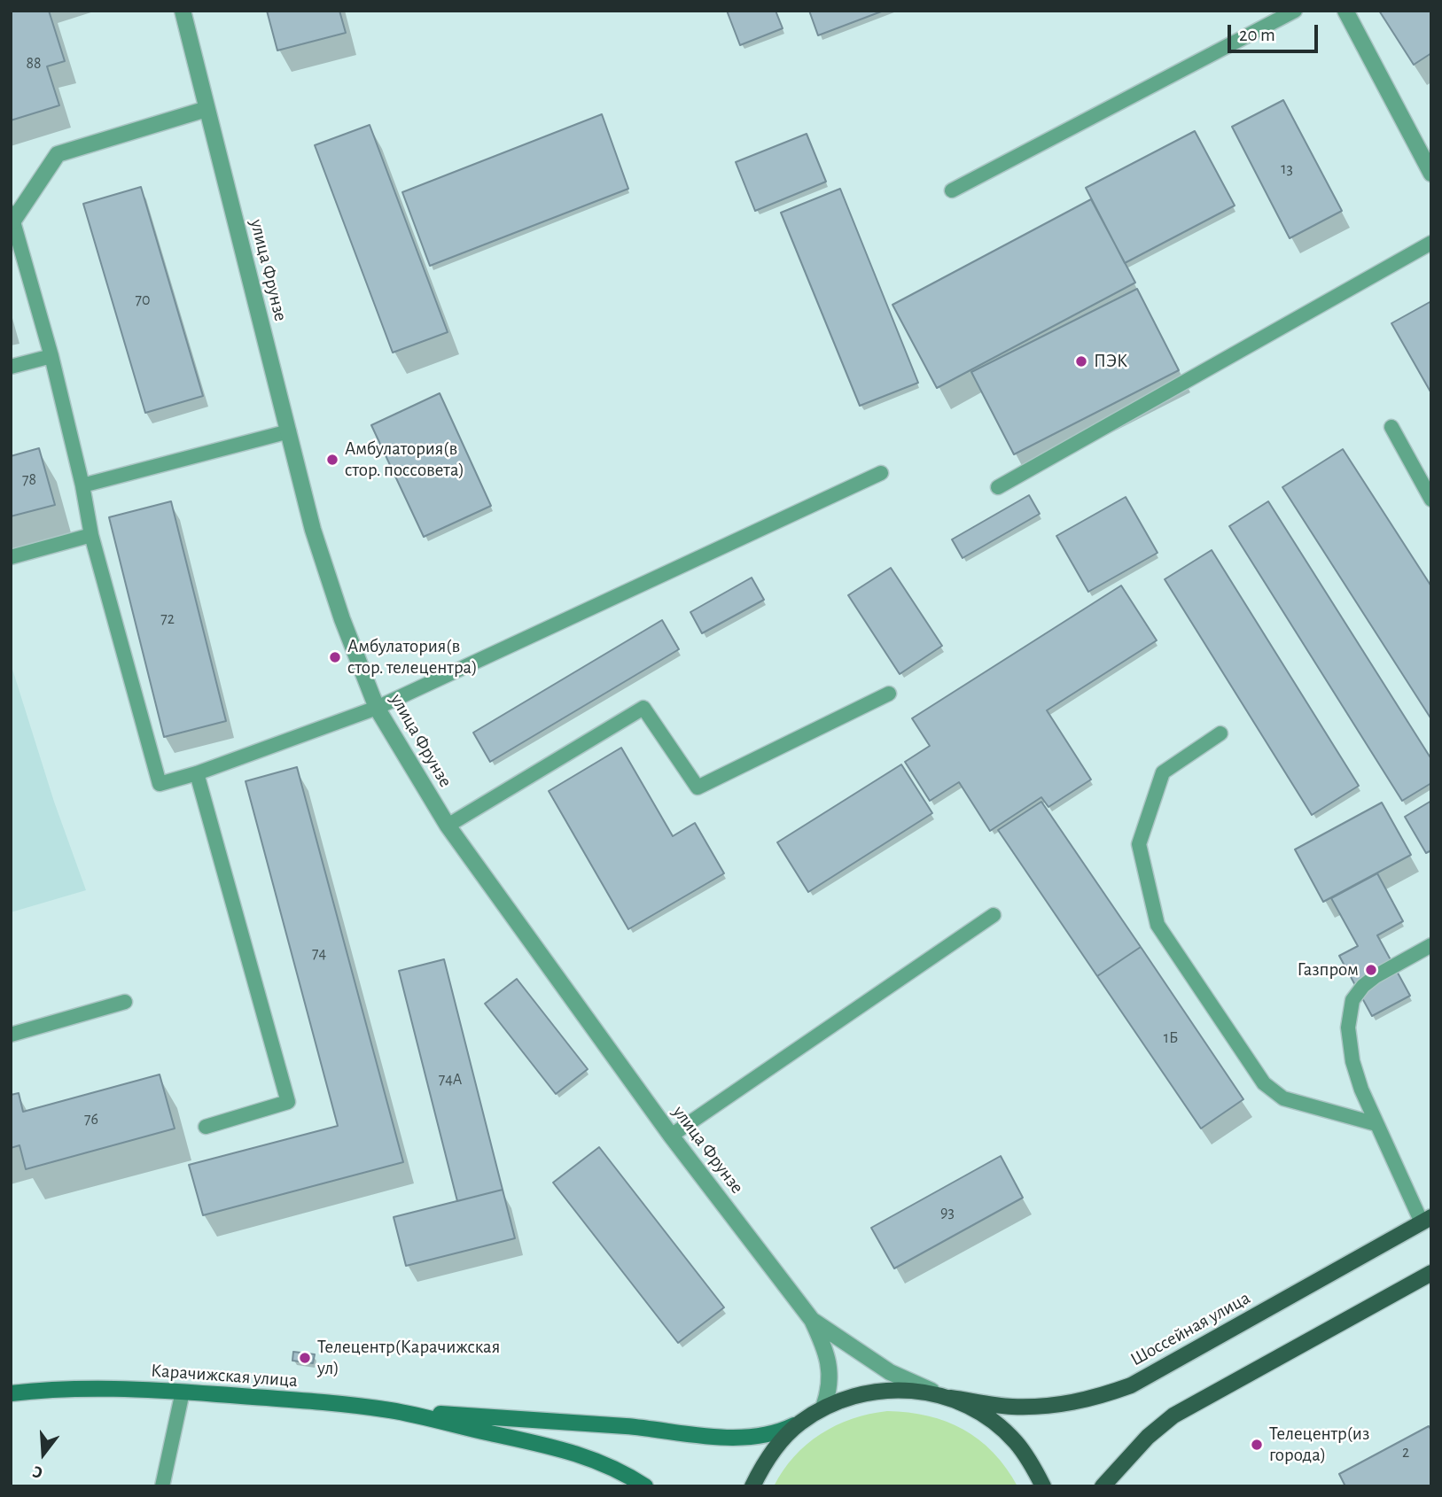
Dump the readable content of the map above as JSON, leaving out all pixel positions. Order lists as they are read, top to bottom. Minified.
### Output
{"streets":{"main road":["Шоссейная улица","Карачижская улица"],"street":["улица Фрунзе"]},"places":["ПЭК","Амбулатория(в стор. поссовета)","Амбулатория(в стор. телецентра)","Газпром","Телецентр(Карачижская ул)","Телецентр(из города)"],"house_numbers":["88","13","70","78","72","74","1Б","74А","76","93","2"],"scale_bar":"20 m","north":"bottom"}
